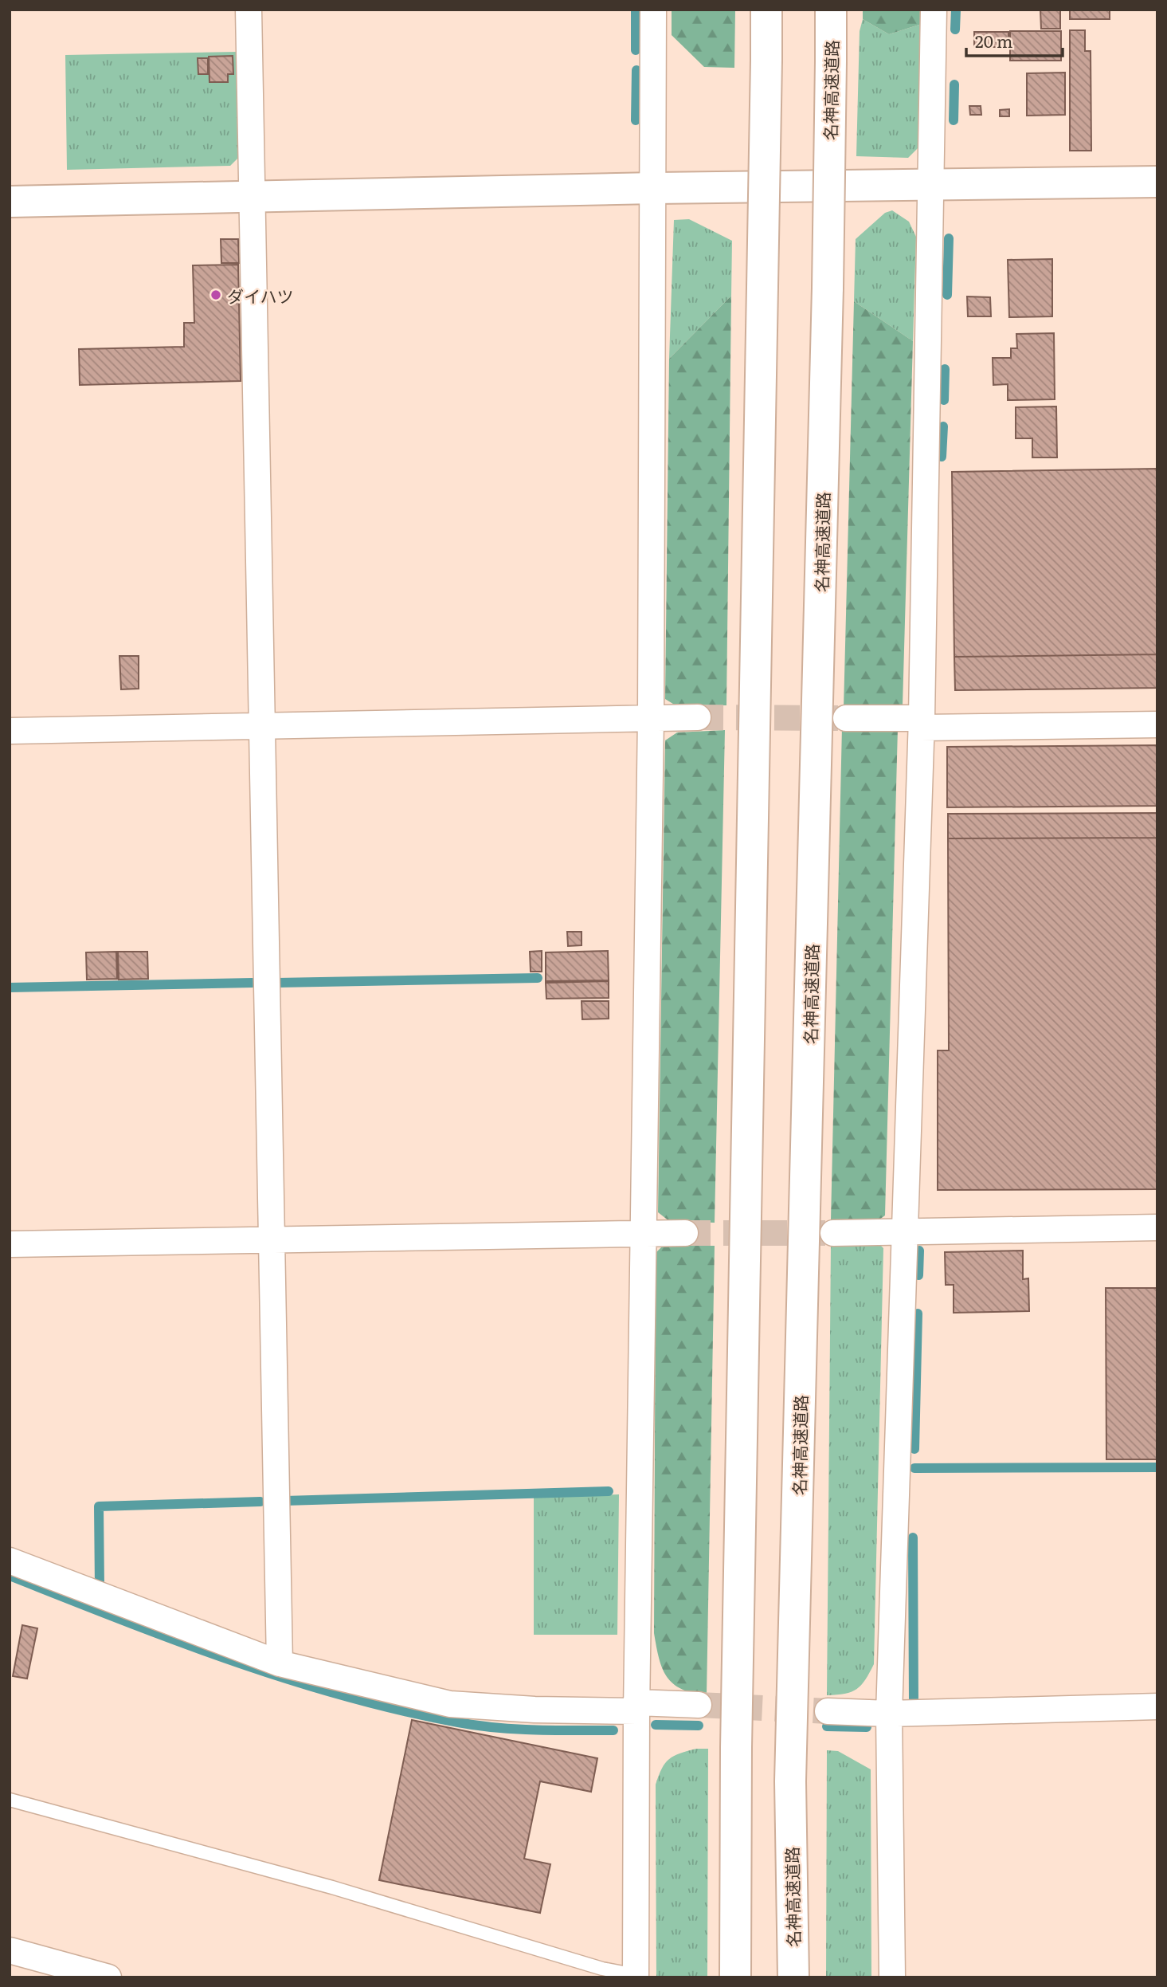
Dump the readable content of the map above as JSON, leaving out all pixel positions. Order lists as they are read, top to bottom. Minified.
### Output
{"streets":{"main road":["名神高速道路"]},"places":["ダイハツ"],"scale_bar":"20 m"}
